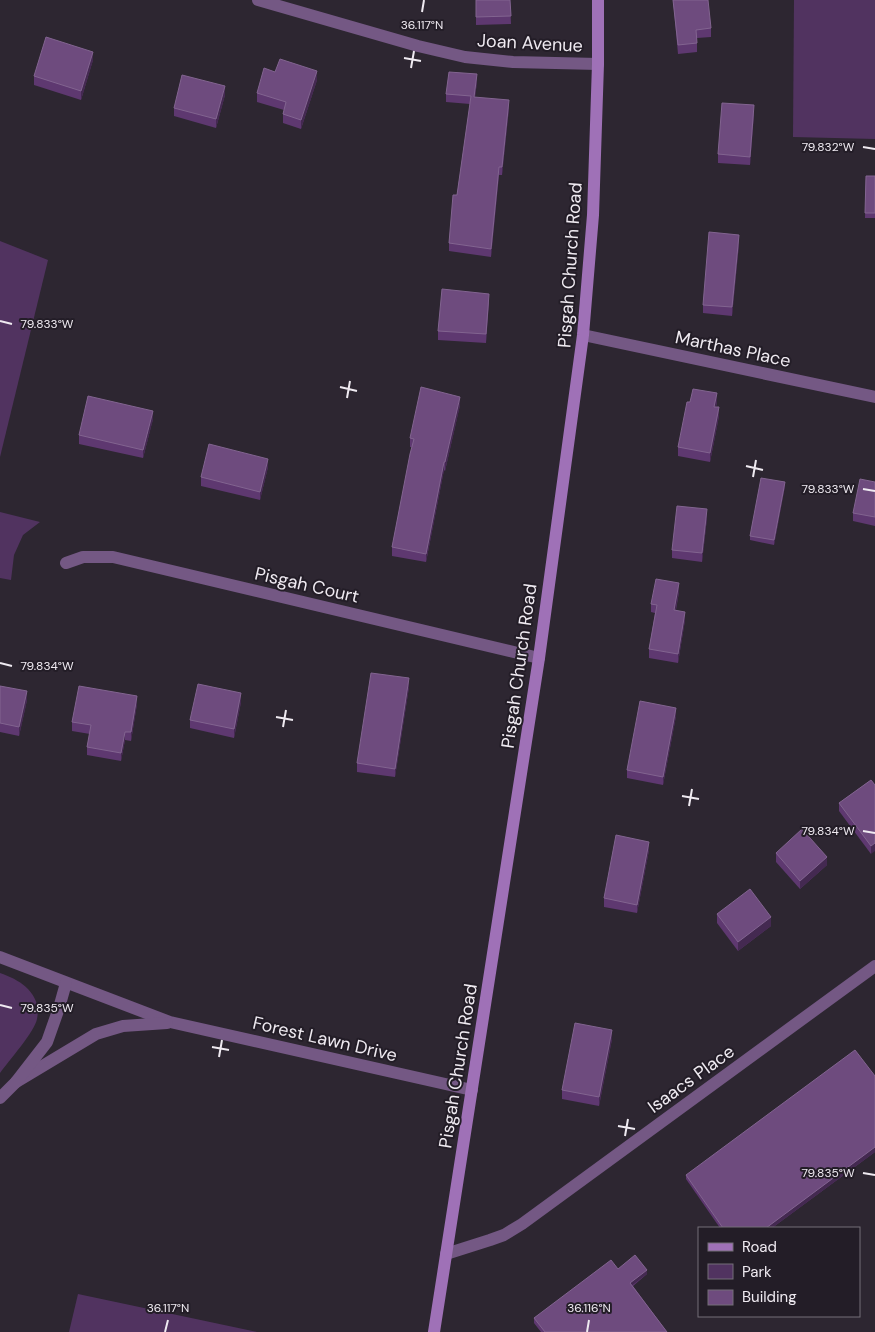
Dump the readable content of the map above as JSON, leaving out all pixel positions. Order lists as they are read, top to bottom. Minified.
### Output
{"streets":{"main road":["Pisgah Church Road"],"street":["Joan Avenue","Marthas Place","Pisgah Court","Forest Lawn Drive","Isaacs Place"]},"crossings":[["Joan Avenue","Pisgah Church Road"],["Pisgah Church Road","Marthas Place"],["Pisgah Church Road","Pisgah Court"],["Pisgah Church Road","Forest Lawn Drive"],["Pisgah Church Road","Isaacs Place"]],"legend":["Road","Park","Building"],"coordinates":["36.117°N","79.832°W","79.833°W","79.834°W","79.835°W","36.116°N"]}
